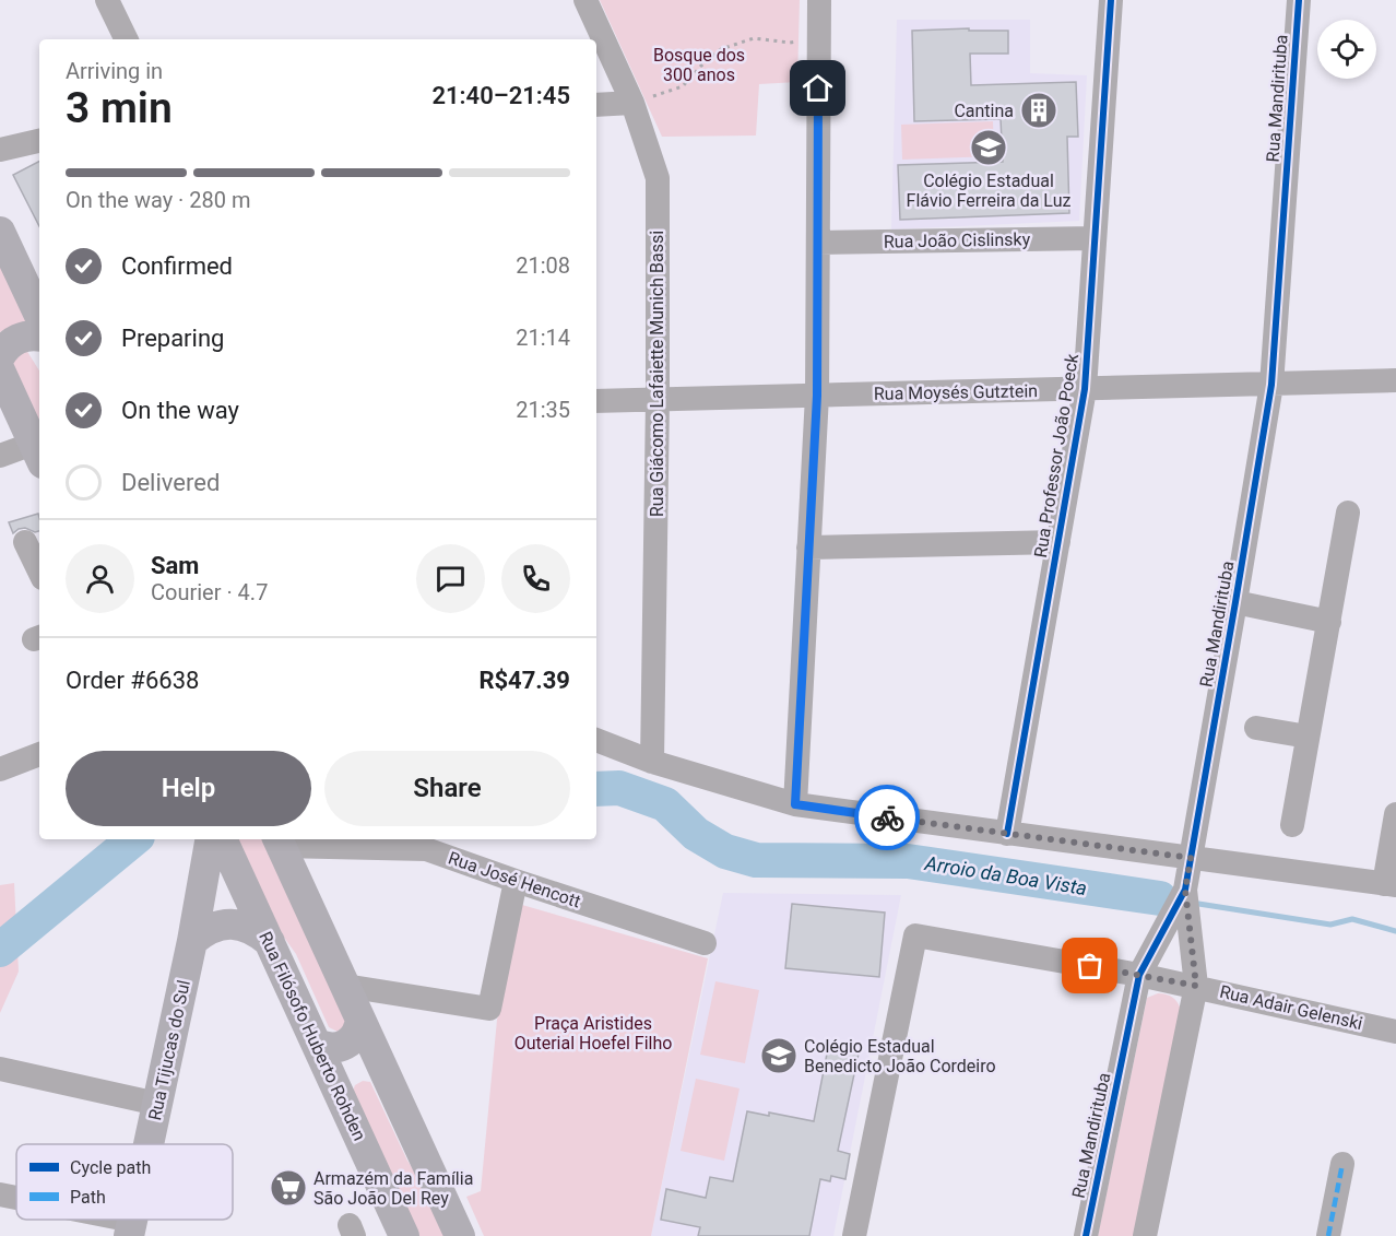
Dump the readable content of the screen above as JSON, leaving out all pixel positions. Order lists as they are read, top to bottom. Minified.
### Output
{"streets":{"main road":["Rua Filósofo Huberto Rohden","Rua Tijucas do Sul"],"street":["Rua Mandirituba","Rua João Cislinsky","Rua Giácomo Lafaiette Munich Bassi","Rua Moysés Gutztein","Rua Professor João Poeck","Rua José Hencott","Rua Adair Gelenski"]},"crossings":[["Rua Mandirituba","Rua Moysés Gutztein"],["Rua Mandirituba","Rua Adair Gelenski"],["Rua João Cislinsky","Rua Professor João Poeck"],["Rua Giácomo Lafaiette Munich Bassi","Rua Moysés Gutztein"],["Rua Moysés Gutztein","Rua Professor João Poeck"]],"water":["Arroio da Boa Vista"],"parks":["Bosque dos 300 anos","Praça Aristides Outerial Hoefel Filho"],"places":{"building":["Cantina"],"school or university":["Colégio Estadual Flávio Ferreira da Luz","Colégio Estadual Benedicto João Cordeiro"],"supermarket":["Armazém da Família São João Del Rey"]},"legend":["Cycle path","Path"],"page":{"heading":["3 min","Arriving in","21:40–21:45"],"panel":["Sam","Courier · 4.7","Order #6638","R$47.39"],"bar":"On the way · 280 m","list":[["Confirmed","21:08"],["Preparing","21:14"],["On the way","21:35"],"Delivered"],"buttons":["Help","Share"]}}
